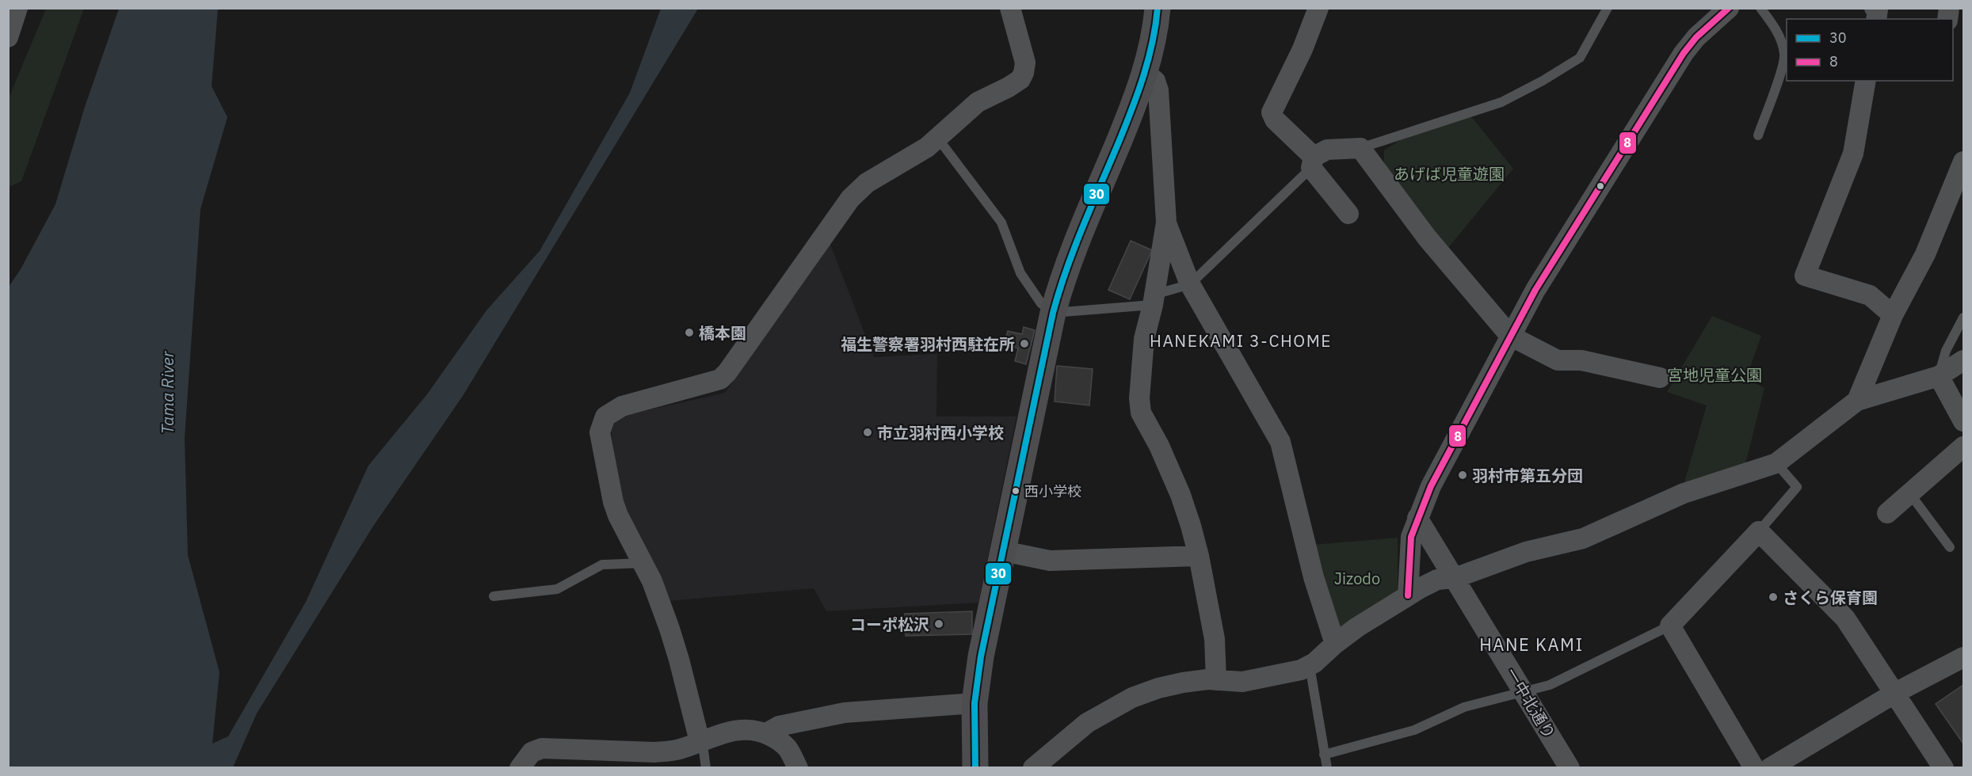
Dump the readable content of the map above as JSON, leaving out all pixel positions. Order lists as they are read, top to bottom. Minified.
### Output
{"streets":{"street":["一中北通り"]},"districts":["HANEKAMI 3-CHOME","HANE KAMI"],"water":["Tama River"],"parks":["あげば児童遊園","宮地児童公園","Jizodo"],"places":["橋本園","福生警察署羽村西駐在所","市立羽村西小学校","羽村市第五分団","西小学校","さくら保育園","コーポ松沢"],"lines":["transit line 30","transit line 8"],"legend":["30","8"]}
